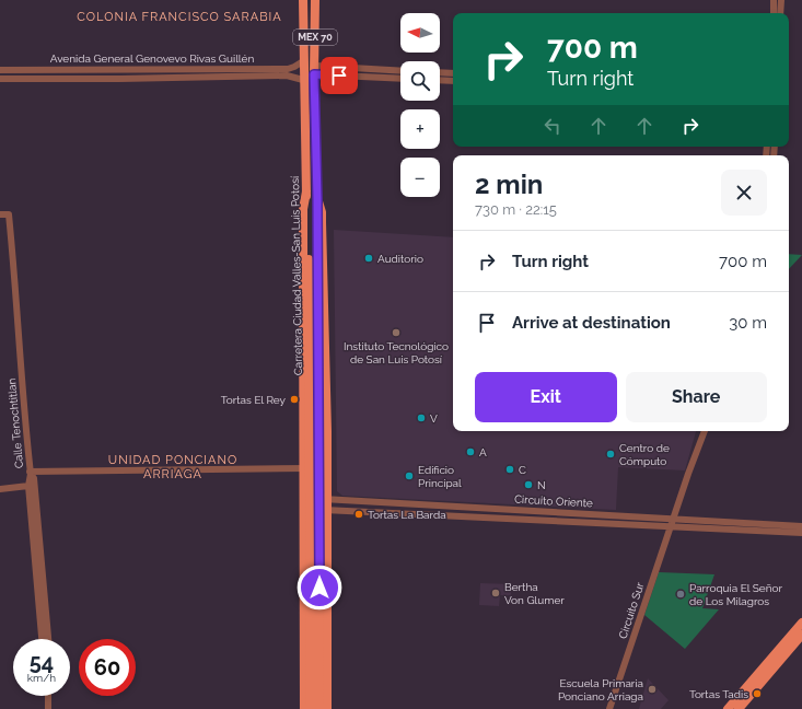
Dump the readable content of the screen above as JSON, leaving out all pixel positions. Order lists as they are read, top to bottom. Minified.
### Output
{"streets":{"main road":["MEX 70","Carretera Ciudad Valles-San Luis Potosí"],"street":["Avenida General Genovevo Rivas Guillén","Calle Tenochtitlan","Circuito Oriente","Circuito Sur"]},"crossings":[["MEX 70","Carretera Ciudad Valles-San Luis Potosí"],["Avenida General Genovevo Rivas Guillén","Carretera Ciudad Valles-San Luis Potosí"],["Circuito Oriente","Circuito Sur"]],"districts":["COLONIA FRANCISCO SARABIA","UNIDAD PONCIANO ARRIAGA"],"places":["Auditorio","Instituto Tecnológico de San Luis Potosí","Tortas El Rey","V","A","Centro de Cómputo","C","Edificio Principal","N","Tortas La Barda","Bertha Von Glumer","Parroquia El Señor de Los Milagros","Escuela Primaria Ponciano Arriaga","Tortas Tadis"],"north":"left","page":{"map_buttons":["+","−"],"turn":["700 m","Turn right"],"heading":["2 min","730 m · 22:15"],"list":[{"name":"Turn right","value":"700 m"},{"name":"Arrive at destination","value":"30 m"}],"buttons":["Exit","Share"],"speed":"54 km/h","limit":"60"}}
